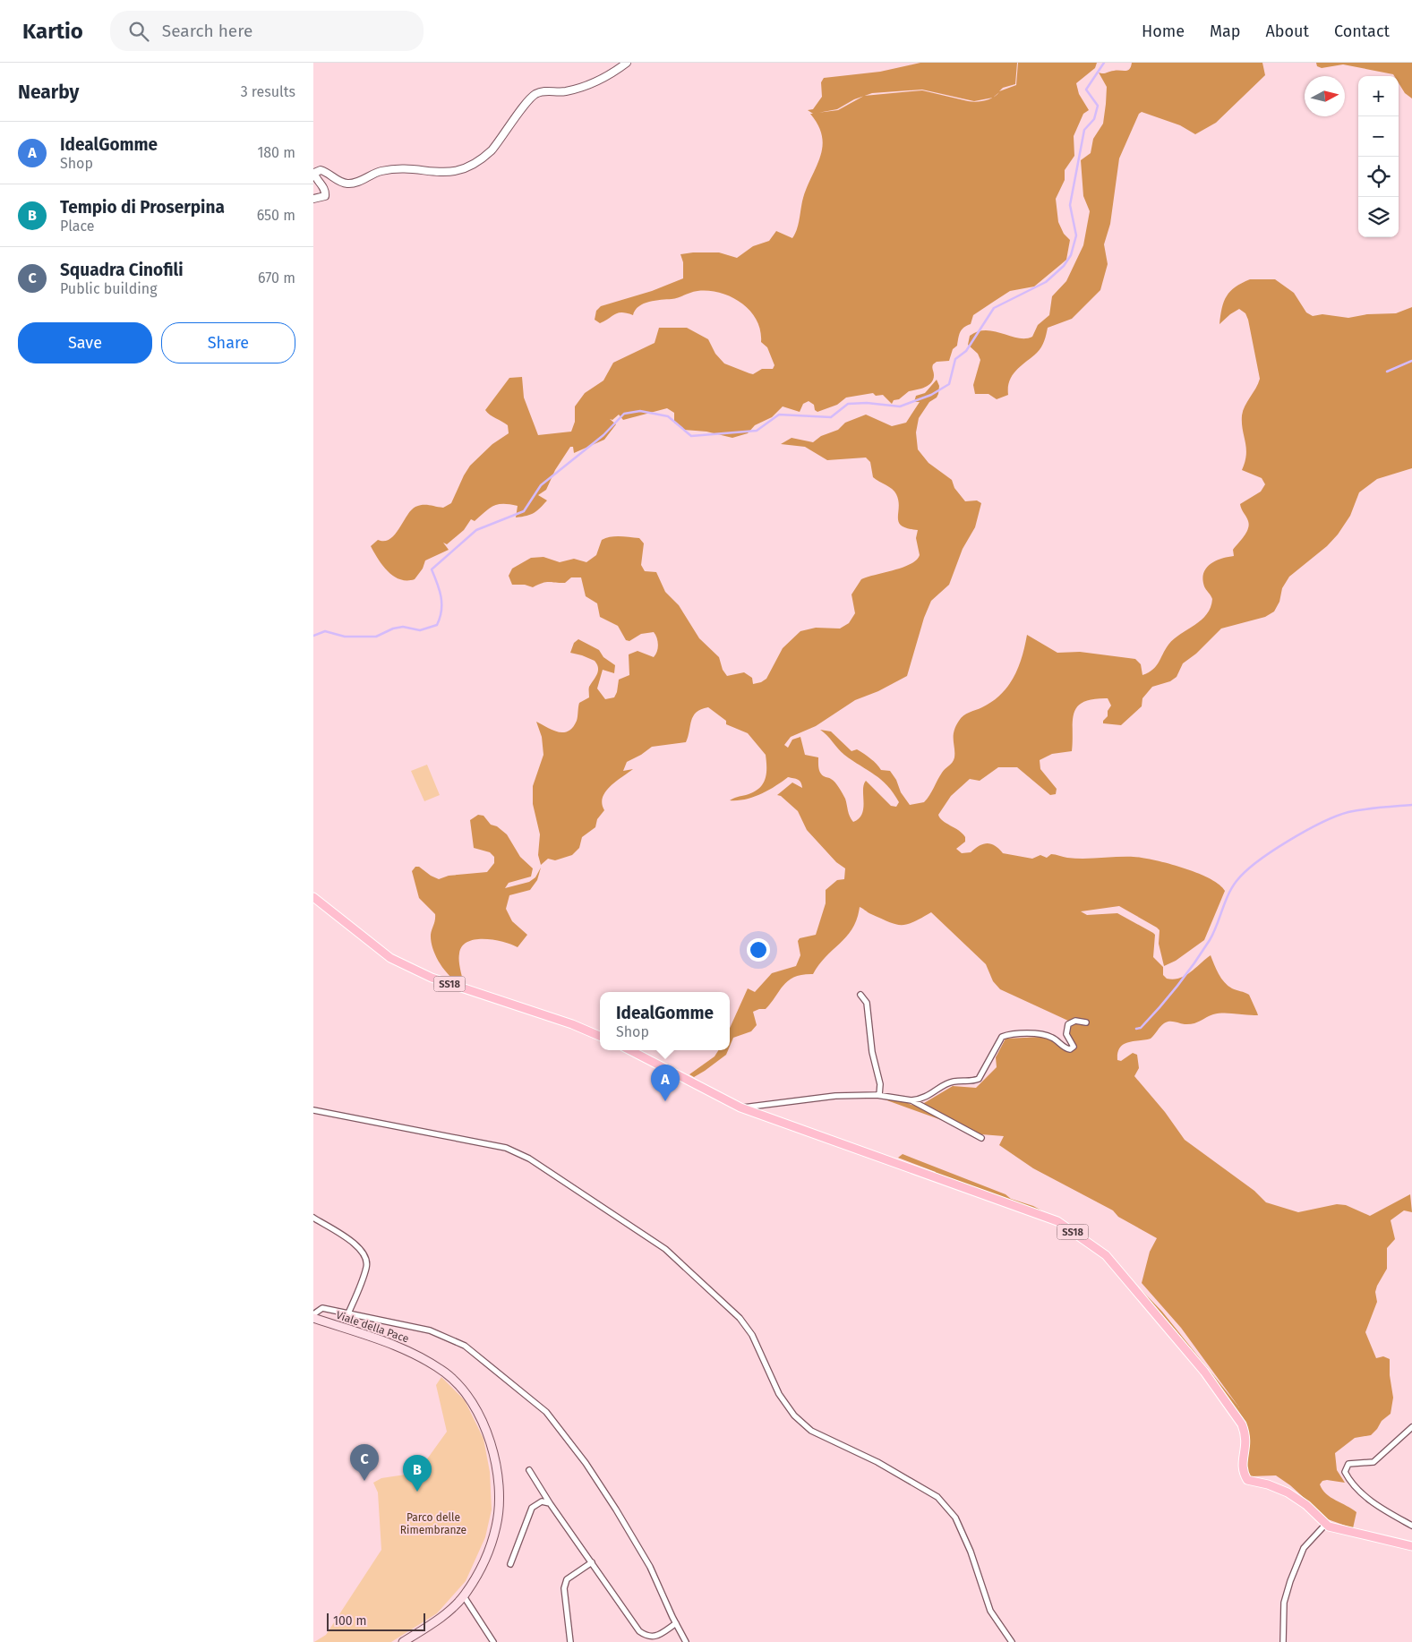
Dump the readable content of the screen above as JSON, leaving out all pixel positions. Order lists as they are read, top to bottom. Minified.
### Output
{"streets":{"main road":["SS18","Viale della Pace"]},"parks":["Parco delle Rimembranze"],"scale_bar":"100 m","north":"right","page":{"header":"Kartio","search":"Search here","nav":["Home","Map","About","Contact"],"heading":["Nearby","3 results"],"map_buttons":["+","−"],"list":[{"mark":"A","name":"IdealGomme","note":"Shop","value":"180 m"},{"mark":"B","name":"Tempio di Proserpina","note":"Place","value":"650 m"},{"mark":"C","name":"Squadra Cinofili","note":"Public building","value":"670 m"}],"buttons":["Save","Share"],"popup":["IdealGomme","Shop"],"pins":["A","C","B"],"scale":"100 m"}}
